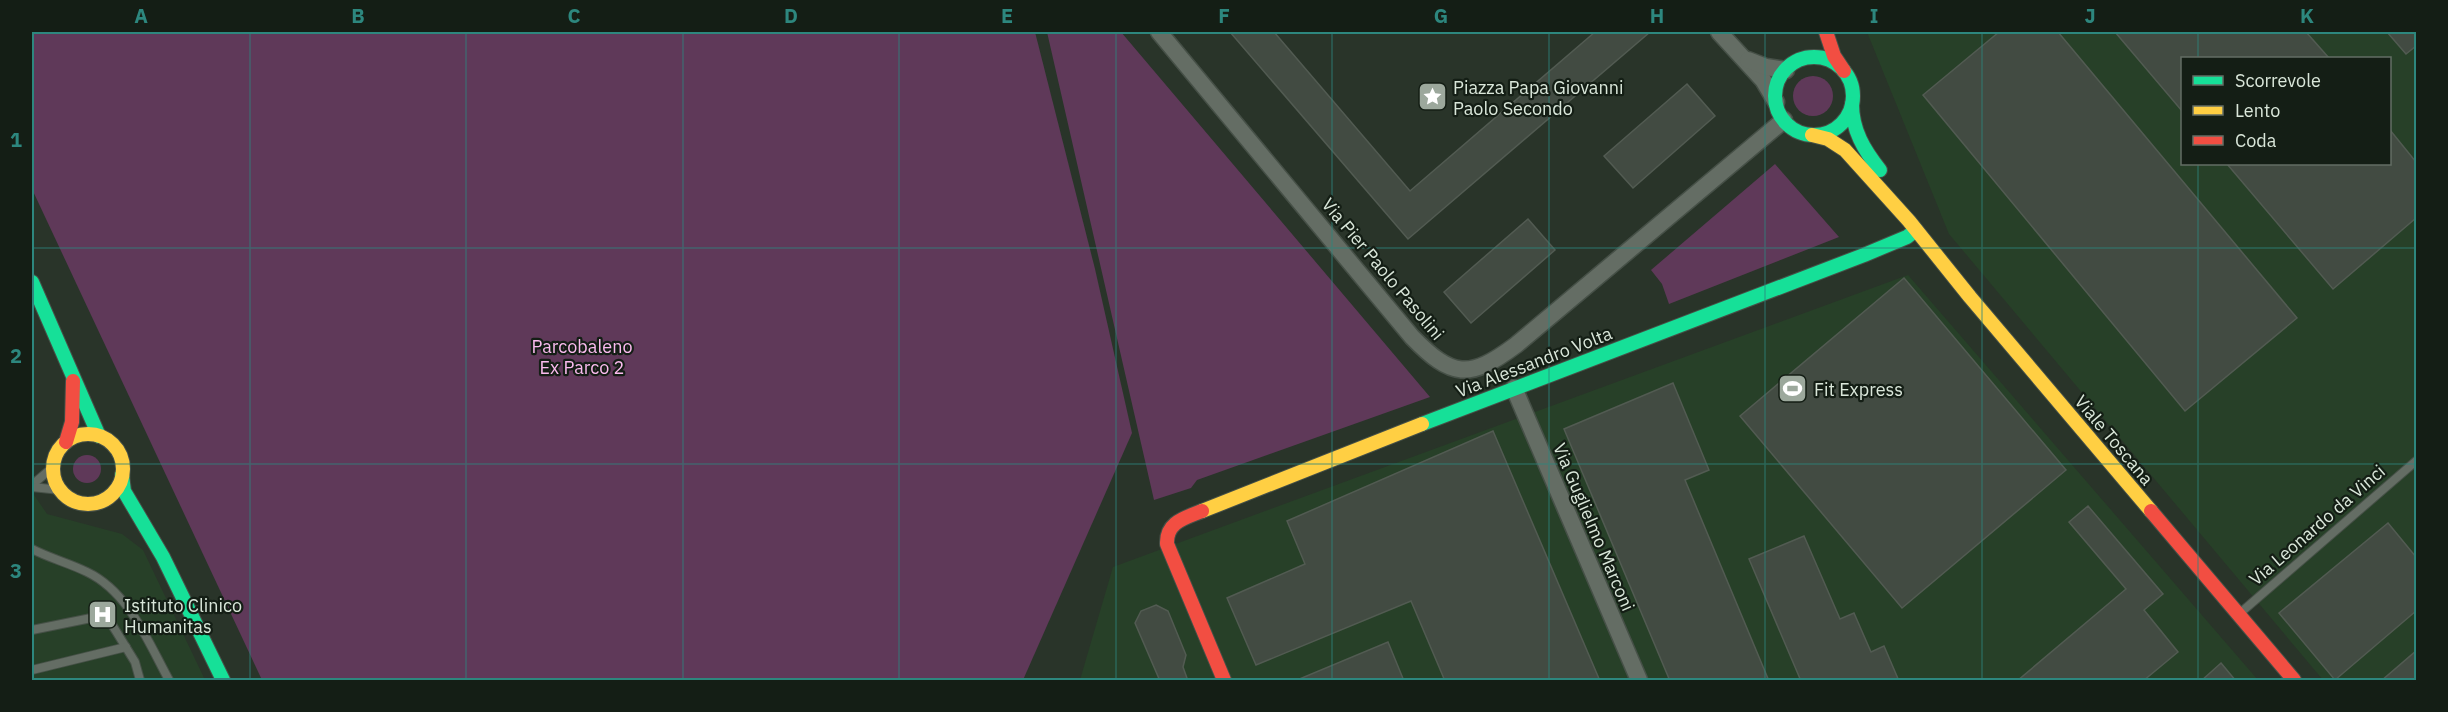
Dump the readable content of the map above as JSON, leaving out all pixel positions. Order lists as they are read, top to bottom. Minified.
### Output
{"streets":{"street":["Via Pier Paolo Pasolini","Via Alessandro Volta","Viale Toscana","Via Guglielmo Marconi"],"lane":["Via Leonardo da Vinci"]},"crossings":[["Via Pier Paolo Pasolini","Viale Toscana"],["Via Alessandro Volta","Viale Toscana"],["Via Alessandro Volta","Via Guglielmo Marconi"],["Viale Toscana","Via Leonardo da Vinci"]],"parks":["Parcobaleno Ex Parco 2"],"places":{"place":["Piazza Papa Giovanni Paolo Secondo"],"sports":["Fit Express"],"hospital":["Istituto Clinico Humanitas"]},"legend":["Scorrevole","Lento","Coda"],"grid":{"columns":["A","B","C","D","E","F","G","H","I","J","K"],"rows":["1","2","3"]}}
